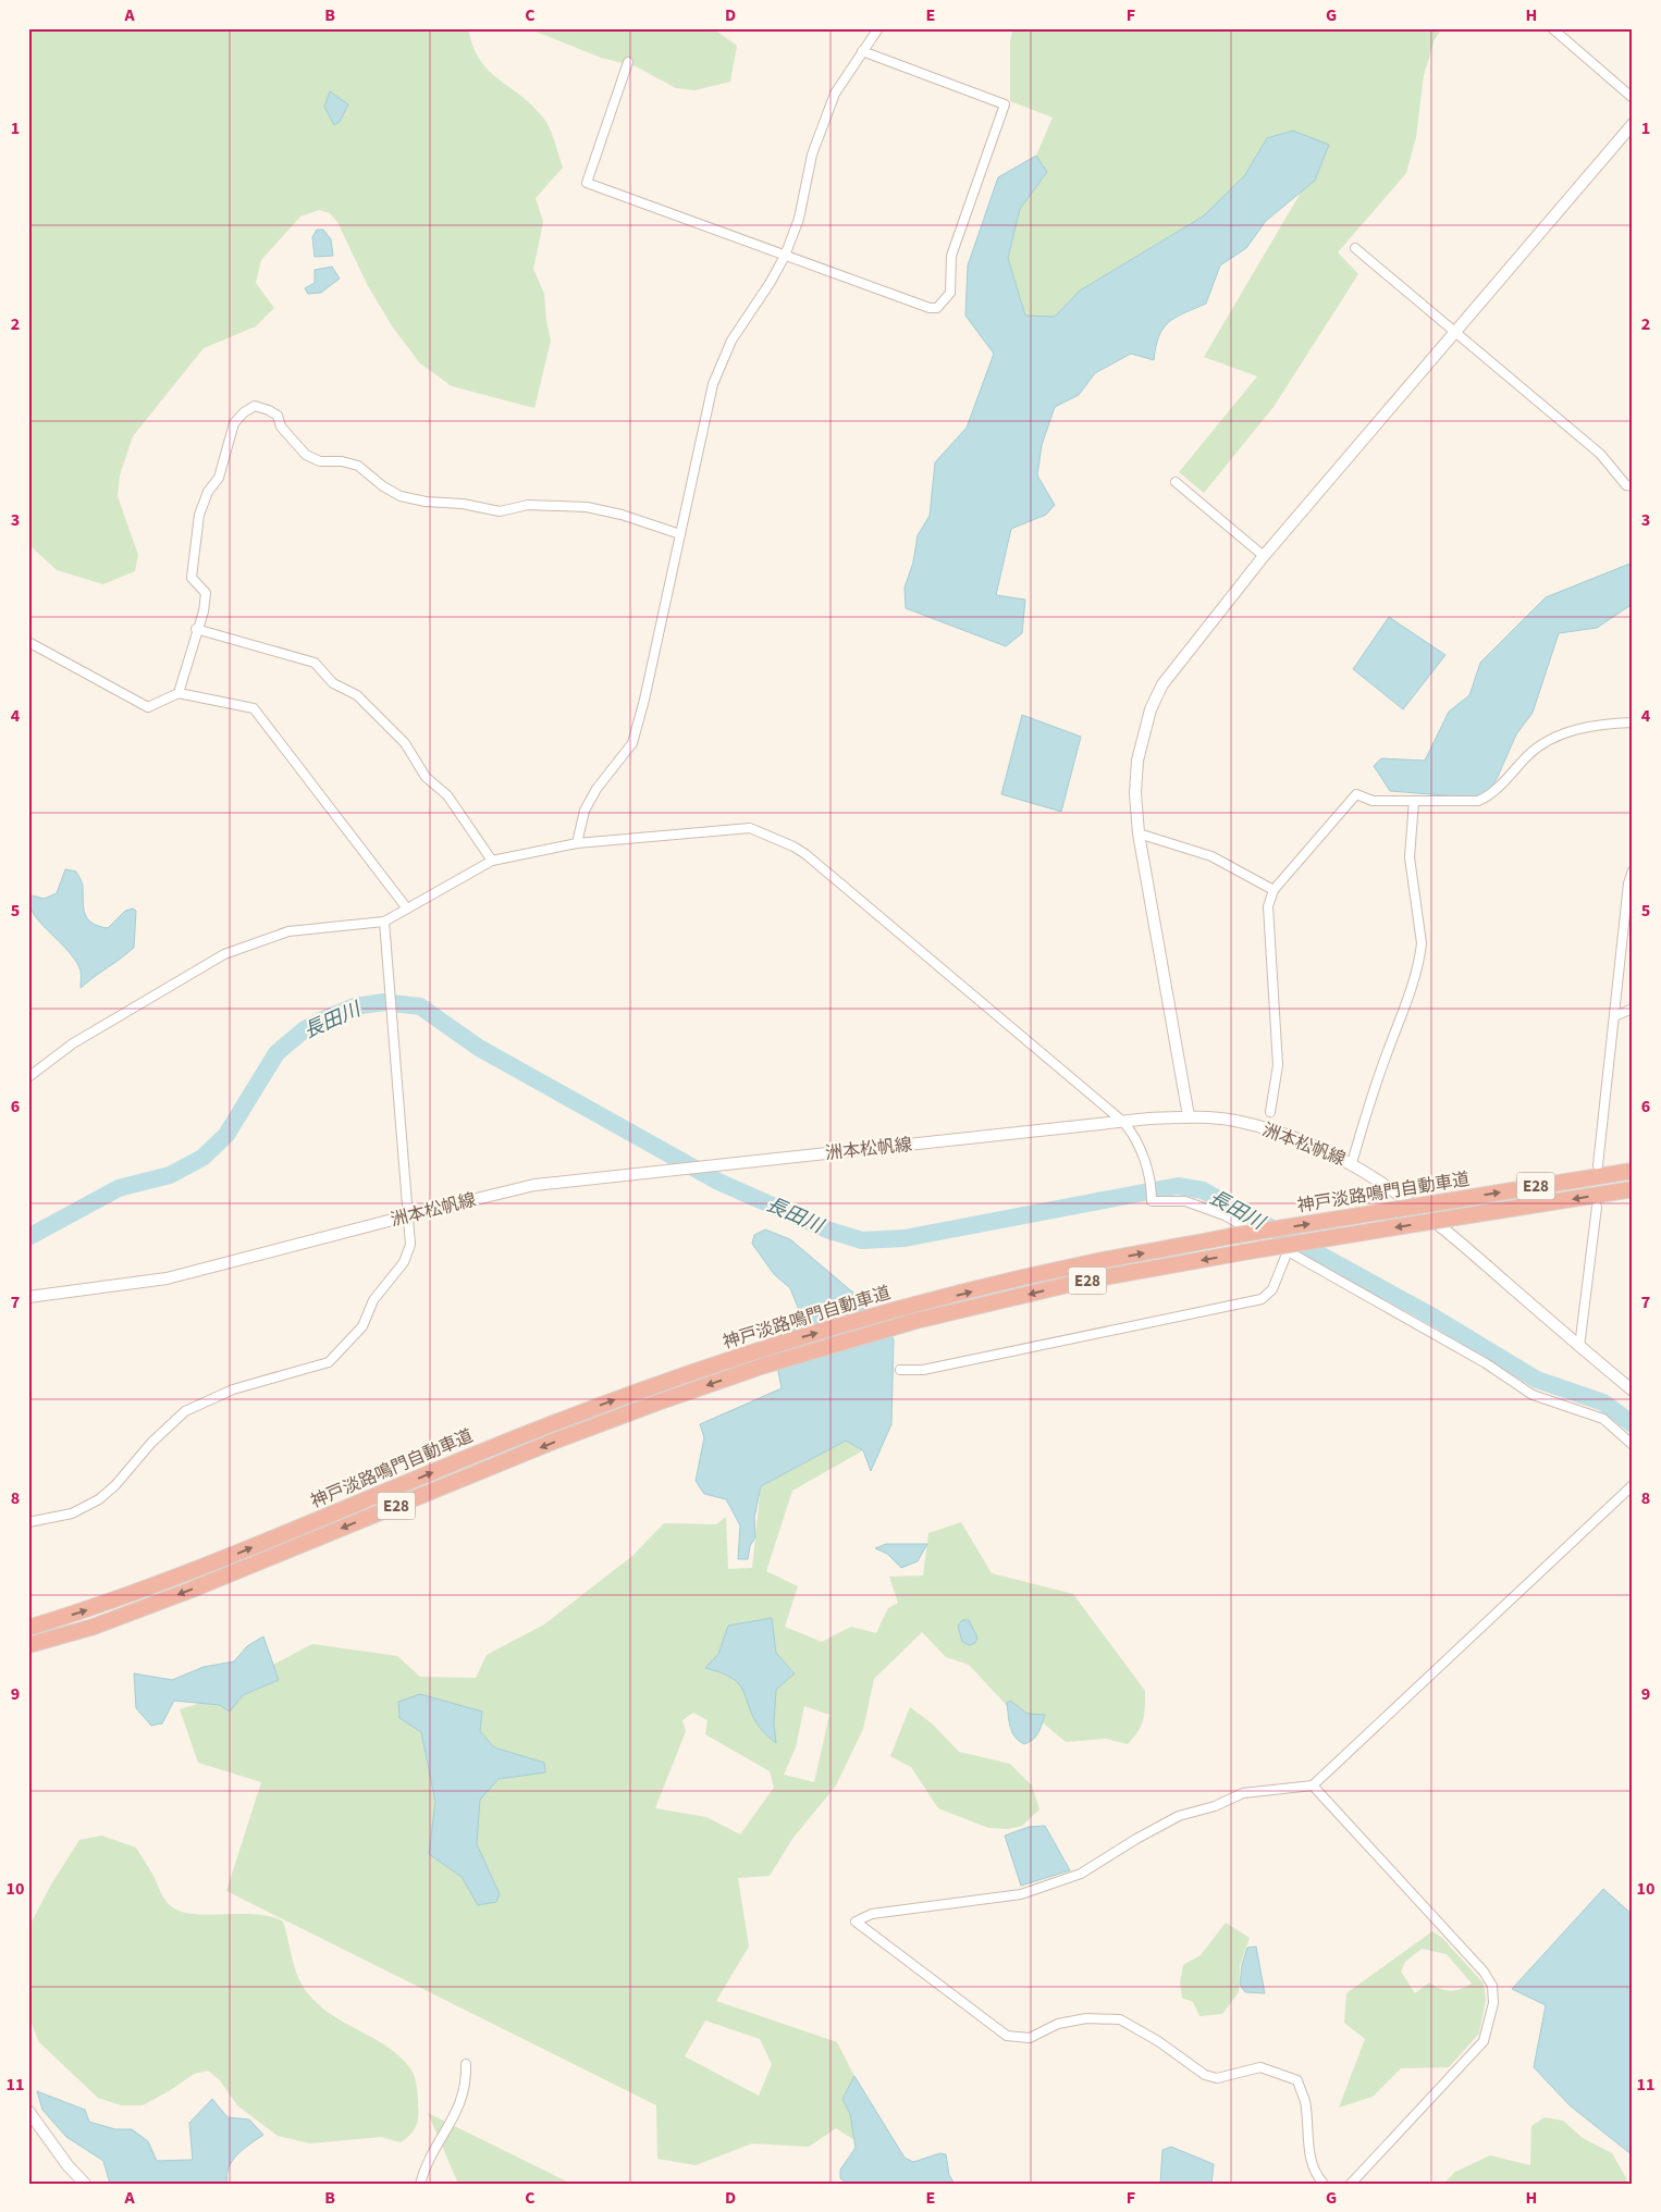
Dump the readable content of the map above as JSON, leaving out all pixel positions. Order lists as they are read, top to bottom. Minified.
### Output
{"streets":{"highway":["E28","神戸淡路鳴門自動車道"],"main road":["洲本松帆線"]},"water":["長田川"],"grid":{"columns":["A","B","C","D","E","F","G","H"],"rows":["1","2","3","4","5","6","7","8","9","10","11"]}}
